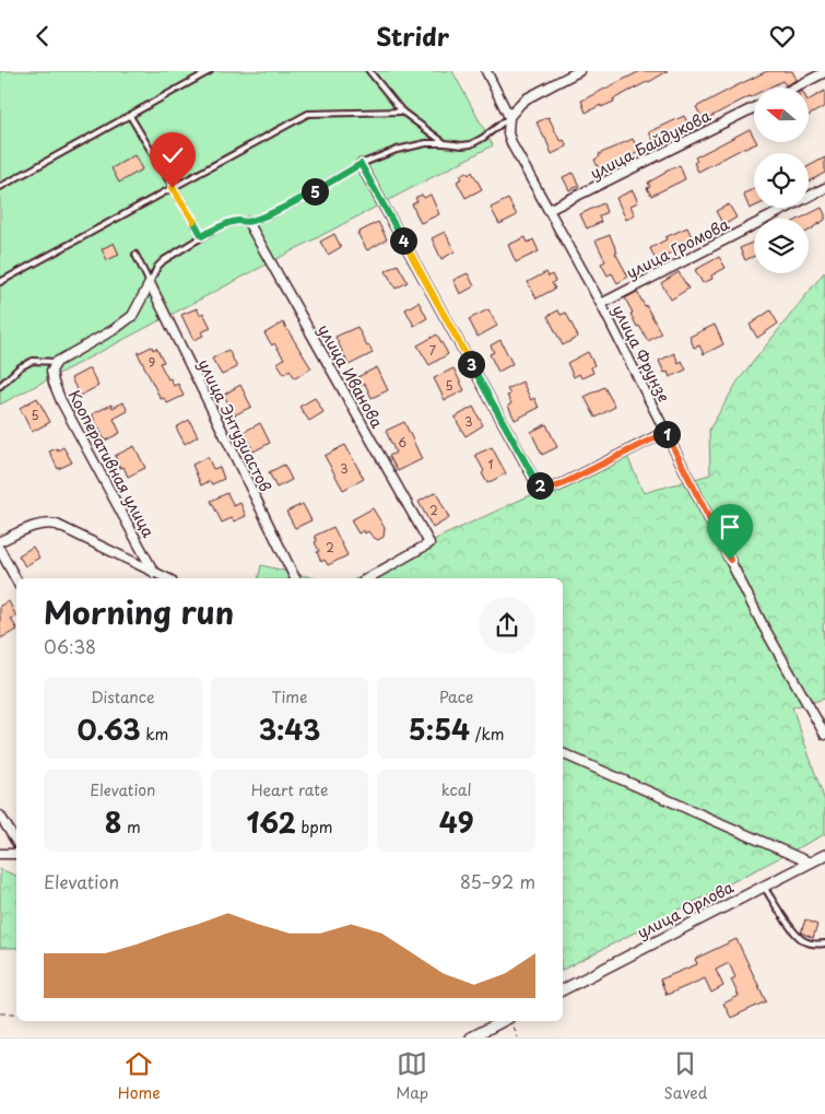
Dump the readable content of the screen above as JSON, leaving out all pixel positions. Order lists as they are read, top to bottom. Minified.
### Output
{"streets":{"street":["улица Байдукова","улица Громова","улица Фрунзе","улица Иванова","улица Энтузиастов","Кооперативная улица","улица Орлова"]},"crossings":[["улица Байдукова","улица Фрунзе"],["улица Громова","улица Фрунзе"]],"house_numbers":["7","9","5","5","3","6","1","3","2","2"],"north":"left","page":{"header":"Stridr","pins":["5","4","3","1","2"],"heading":["Morning run","06:38"],"stats":[["Distance","0.63 km"],["Time","3:43"],["Pace","5:54 /km"],["Elevation","8 m"],["Heart rate","162 bpm"],["kcal","49"]],"chart":["Elevation","85–92 m"],"tabs":["Home","Map","Saved"]}}
